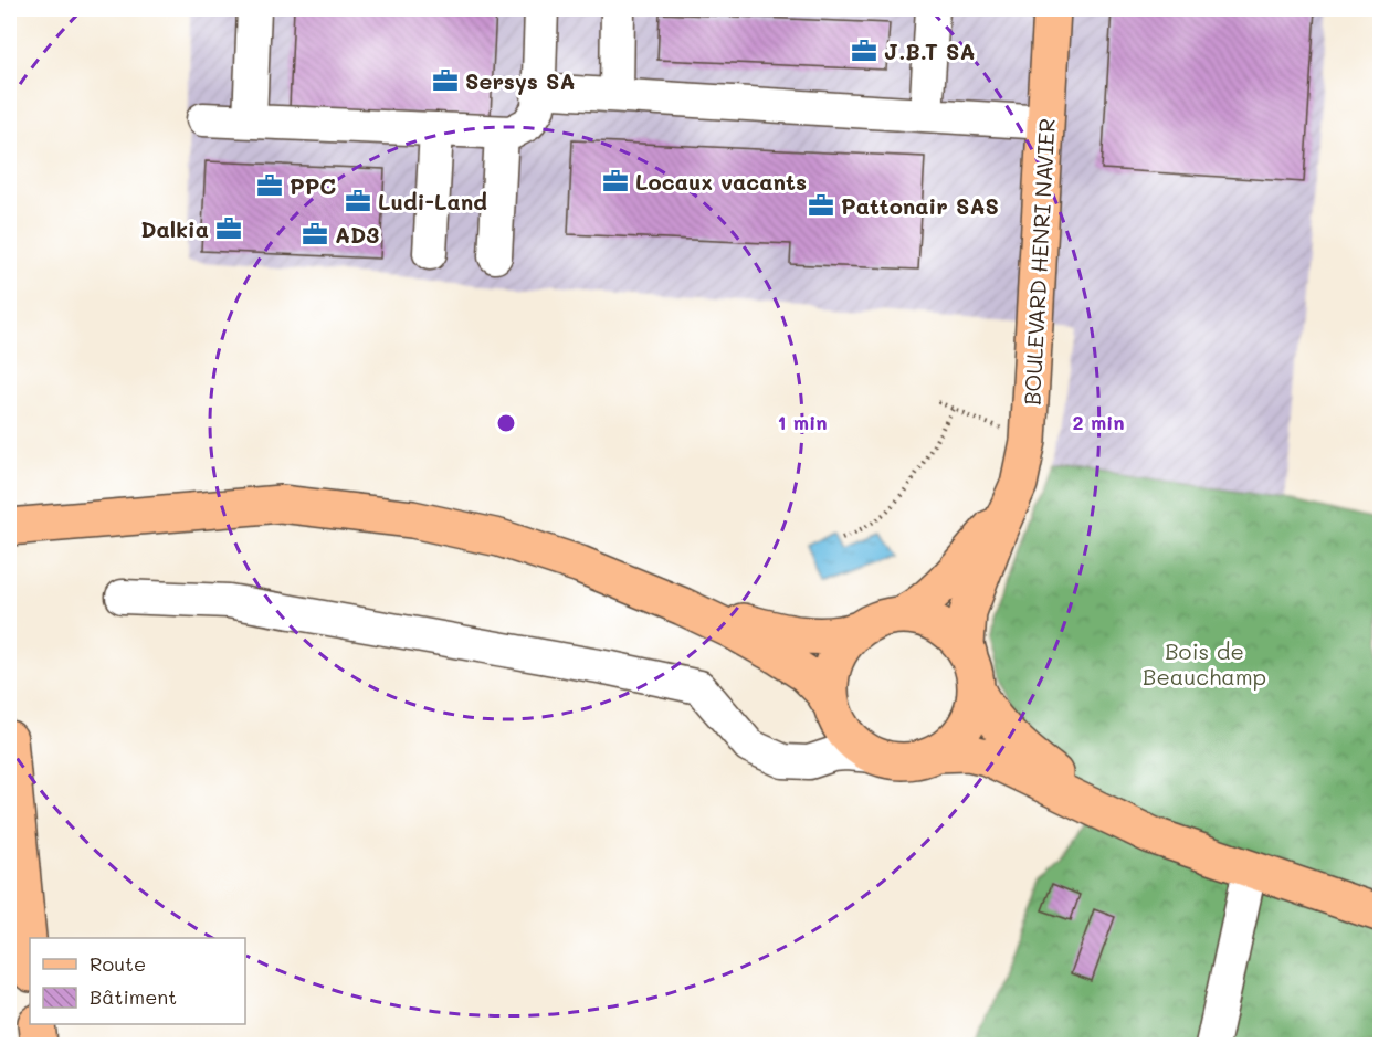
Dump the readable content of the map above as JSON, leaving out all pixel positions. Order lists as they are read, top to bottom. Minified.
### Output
{"streets":{"main road":["BOULEVARD HENRI NAVIER"]},"parks":["Bois de Beauchamp"],"places":{"office":["J.B.T SA","Sersys SA","Locaux vacants","PPC","Ludi-Land","Pattonair SAS","Dalkia","AD3"]},"legend":["Route","Bâtiment"],"rings":["1 min","2 min"]}
